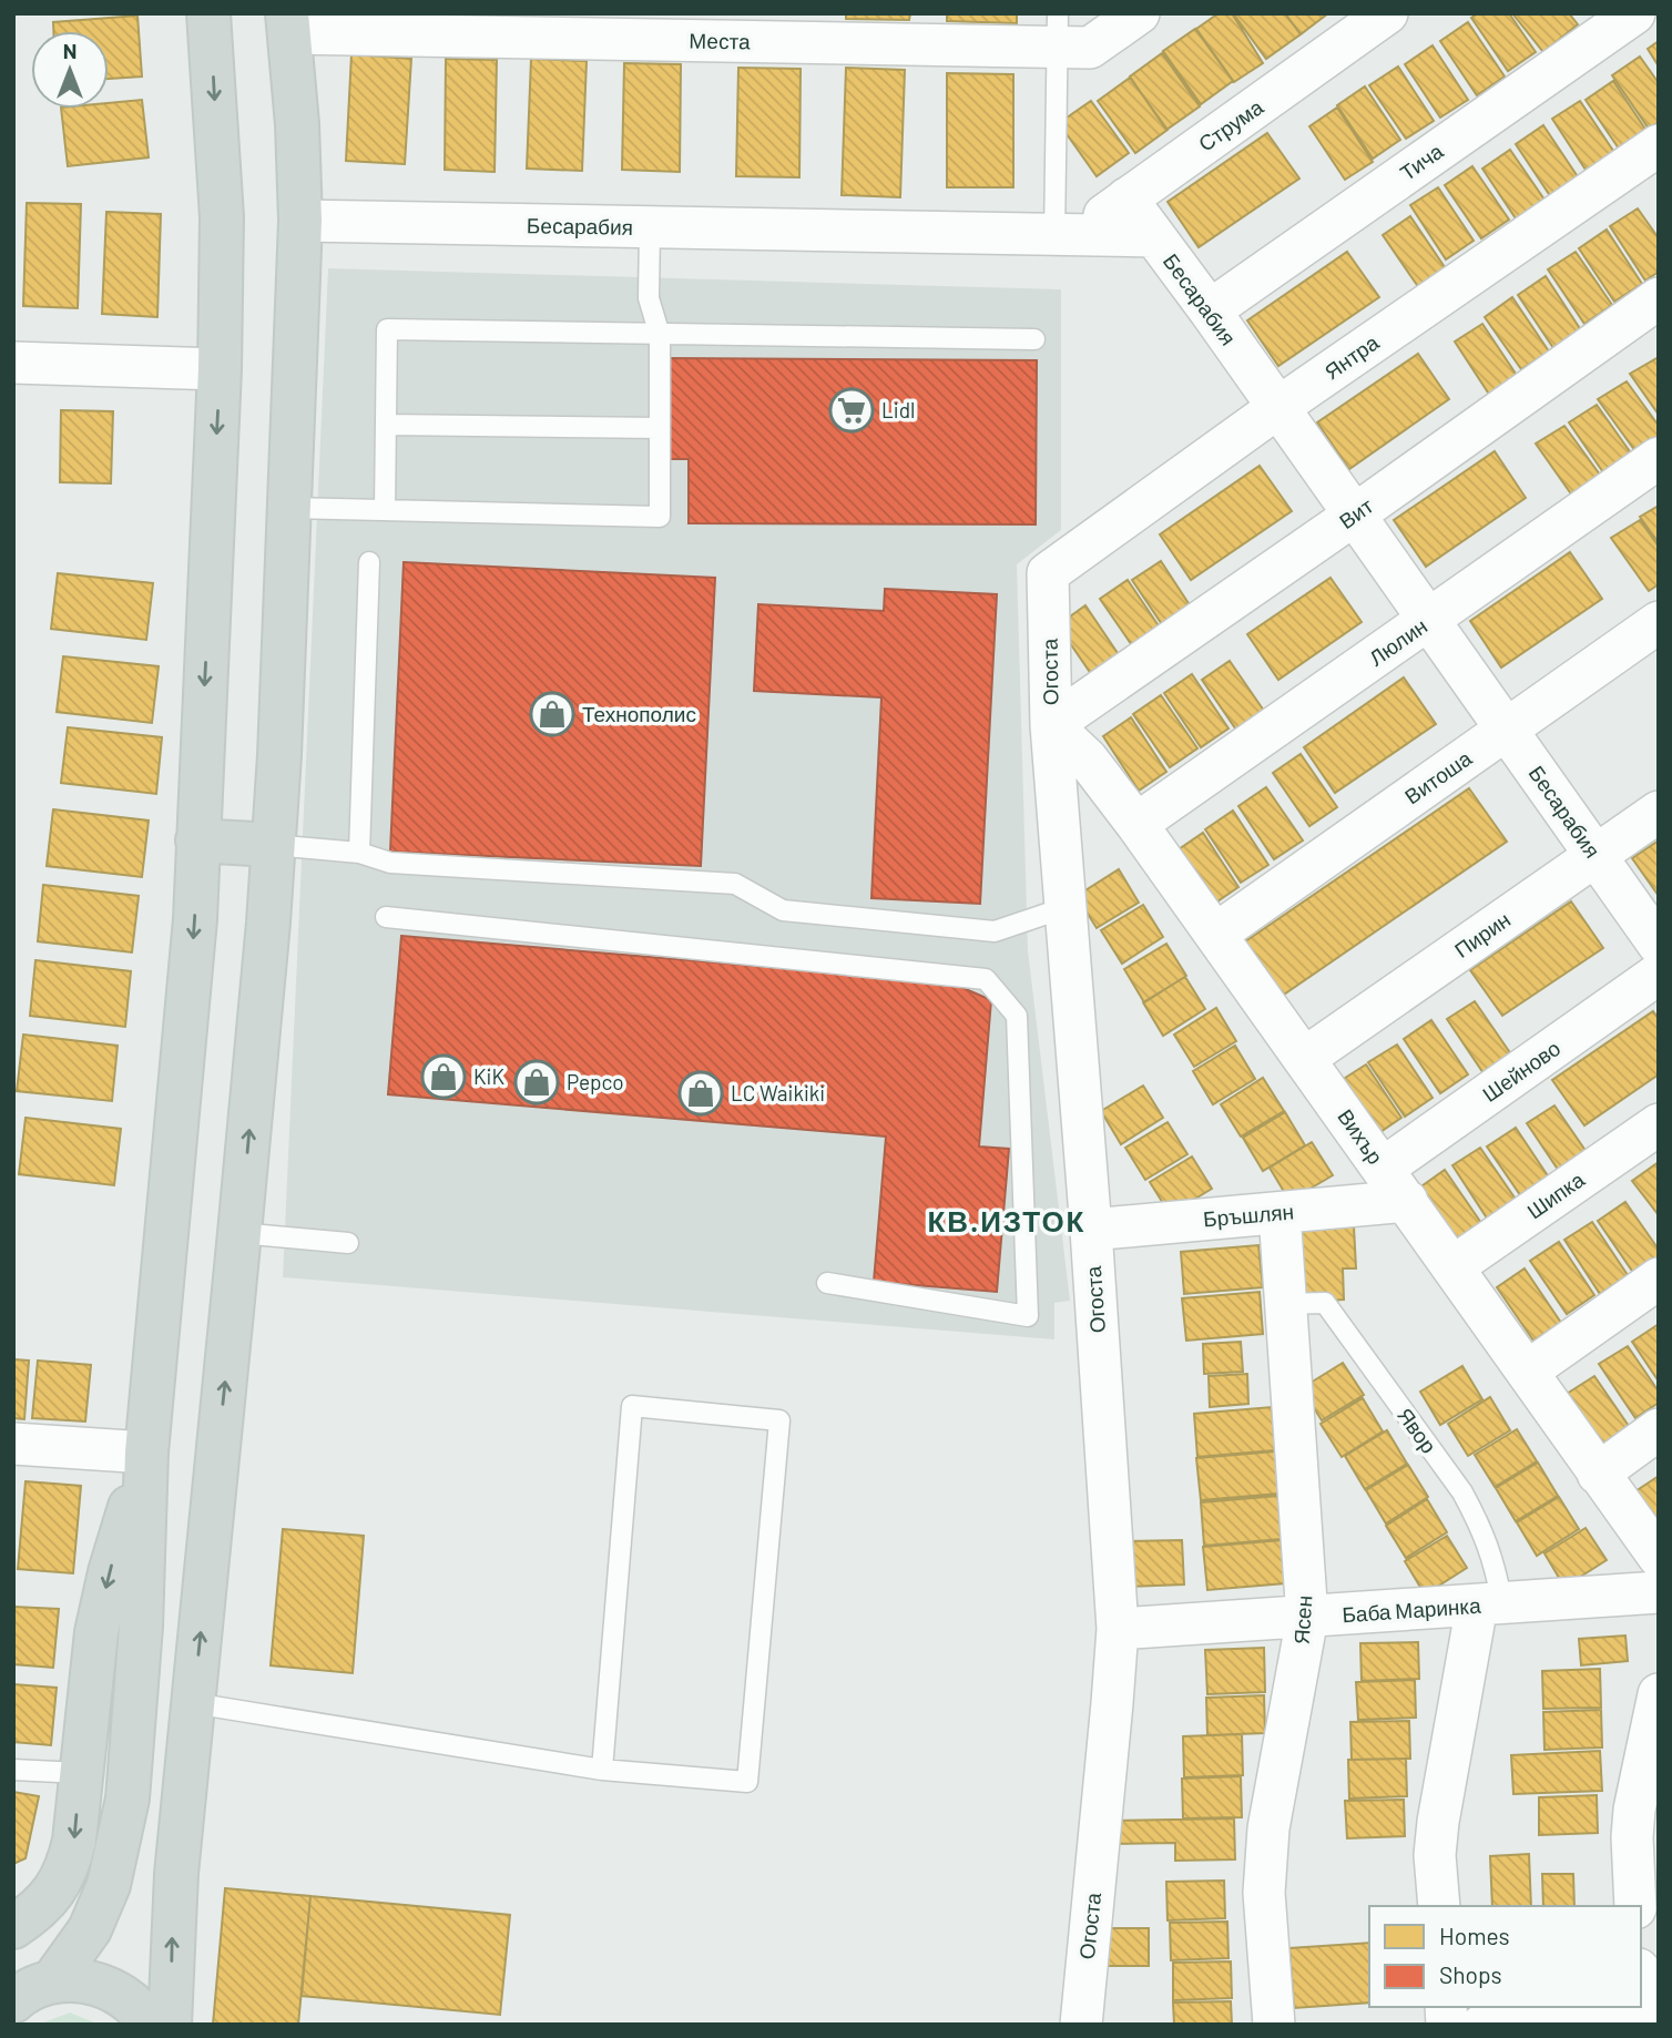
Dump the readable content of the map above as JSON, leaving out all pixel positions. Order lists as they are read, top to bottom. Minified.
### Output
{"streets":{"street":["Места","Струма","Тича","Бесарабия","Янтра","Вит","Люлин","Огоста","Витоша","Пирин","Шейново","Вихър","Шипка","Бръшлян","Явор","Баба Маринка","Ясен"]},"crossings":[["Струма","Бесарабия"],["Тича","Бесарабия"],["Бесарабия","Янтра"],["Бесарабия","Вит"],["Бесарабия","Люлин"],["Бесарабия","Витоша"],["Бесарабия","Пирин"],["Янтра","Огоста"],["Вит","Огоста"],["Вит","Вихър"],["Люлин","Вихър"],["Огоста","Вихър"],["Огоста","Бръшлян"],["Огоста","Баба Маринка"],["Витоша","Вихър"],["Пирин","Вихър"],["Шейново","Вихър"],["Вихър","Шипка"],["Вихър","Бръшлян"],["Бръшлян","Ясен"],["Явор","Баба Маринка"],["Явор","Ясен"],["Баба Маринка","Ясен"]],"districts":["КВ.ИЗТОК"],"places":{"supermarket":["Lidl"],"shop":["Технополис","KiK","Pepco","LC Waikiki"]},"legend":["Homes","Shops"],"north":"top"}
